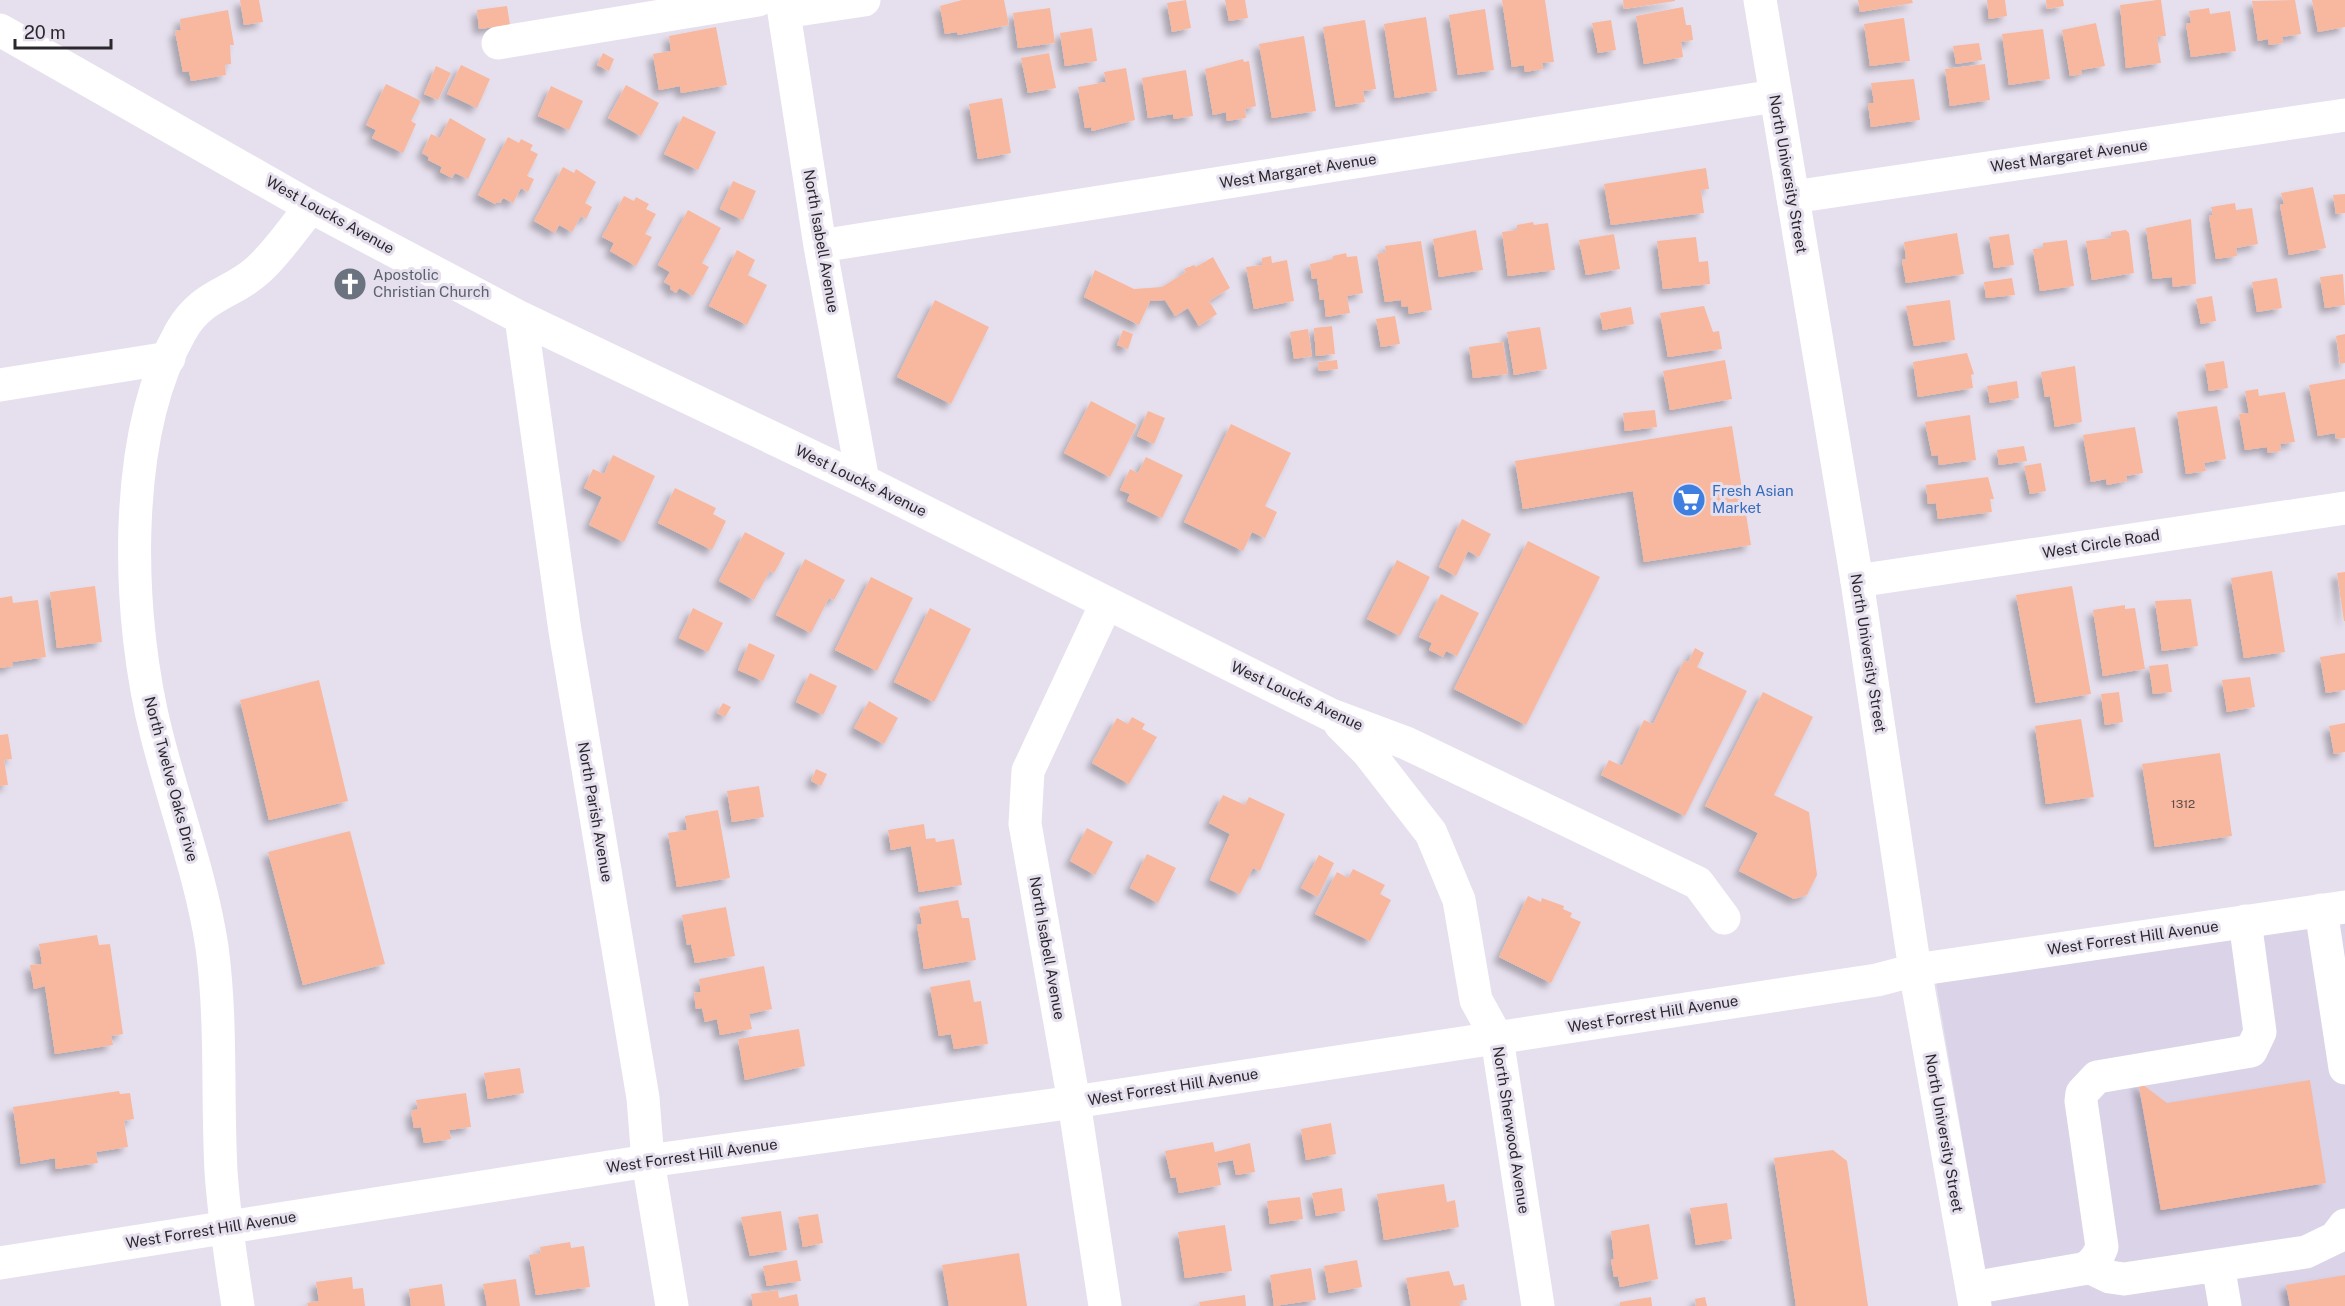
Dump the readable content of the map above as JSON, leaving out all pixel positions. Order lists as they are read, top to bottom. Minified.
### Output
{"streets":{"street":["West Margaret Avenue","North University Street","West Loucks Avenue","North Isabell Avenue","West Circle Road","North Twelve Oaks Drive","North Parish Avenue","West Forrest Hill Avenue","North Sherwood Avenue"]},"crossings":[["West Margaret Avenue","North University Street"],["West Margaret Avenue","North Isabell Avenue"],["North University Street","West Circle Road"],["North University Street","West Forrest Hill Avenue"],["West Loucks Avenue","North Isabell Avenue"],["West Loucks Avenue","North Twelve Oaks Drive"],["West Loucks Avenue","North Parish Avenue"],["West Loucks Avenue","North Sherwood Avenue"],["North Isabell Avenue","West Forrest Hill Avenue"],["North Twelve Oaks Drive","West Forrest Hill Avenue"],["North Parish Avenue","West Forrest Hill Avenue"],["West Forrest Hill Avenue","North Sherwood Avenue"]],"places":{"church":["Apostolic Christian Church"],"supermarket":["Fresh Asian Market"]},"house_numbers":["1312"],"scale_bar":"20 m"}
